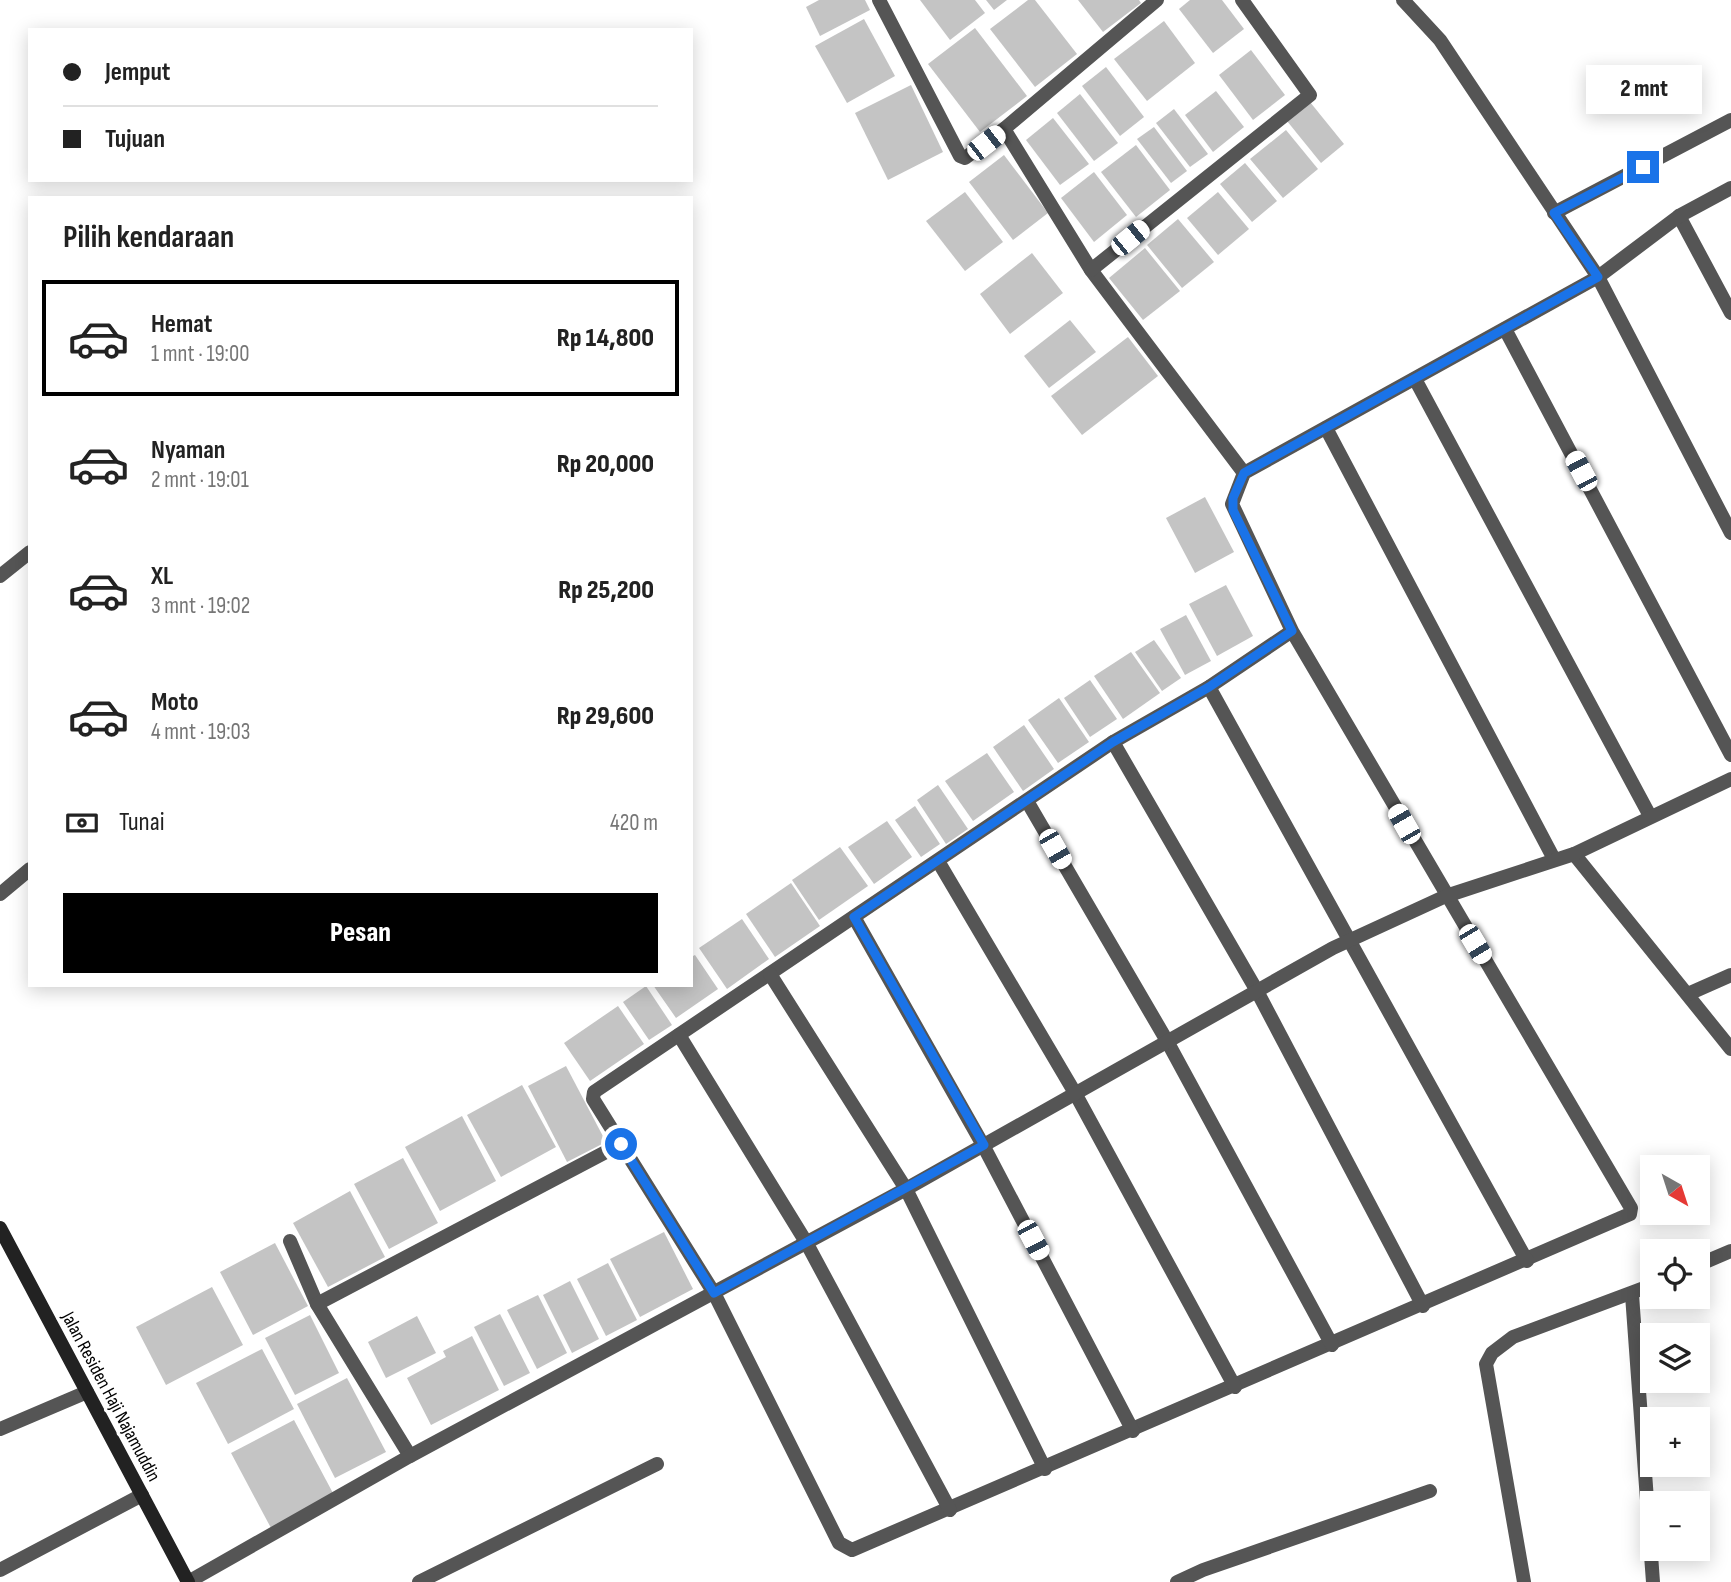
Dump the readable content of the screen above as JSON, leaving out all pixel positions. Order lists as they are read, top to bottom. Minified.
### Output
{"streets":{"main road":["Jalan Residen Haji Najamuddin"]},"north":"bottom right","page":{"banner":["Jemput","Tujuan"],"bubble":"2 mnt","heading":"Pilih kendaraan","list":[{"name":"Hemat","note":"1 mnt · 19:00","value":"Rp 14,800"},{"name":"Nyaman","note":"2 mnt · 19:01","value":"Rp 20,000"},{"name":"XL","note":"3 mnt · 19:02","value":"Rp 25,200"},{"name":"Moto","note":"4 mnt · 19:03","value":"Rp 29,600"}],"pay":["Tunai","420 m"],"buttons":"Pesan","map_buttons":["+","−"]}}
